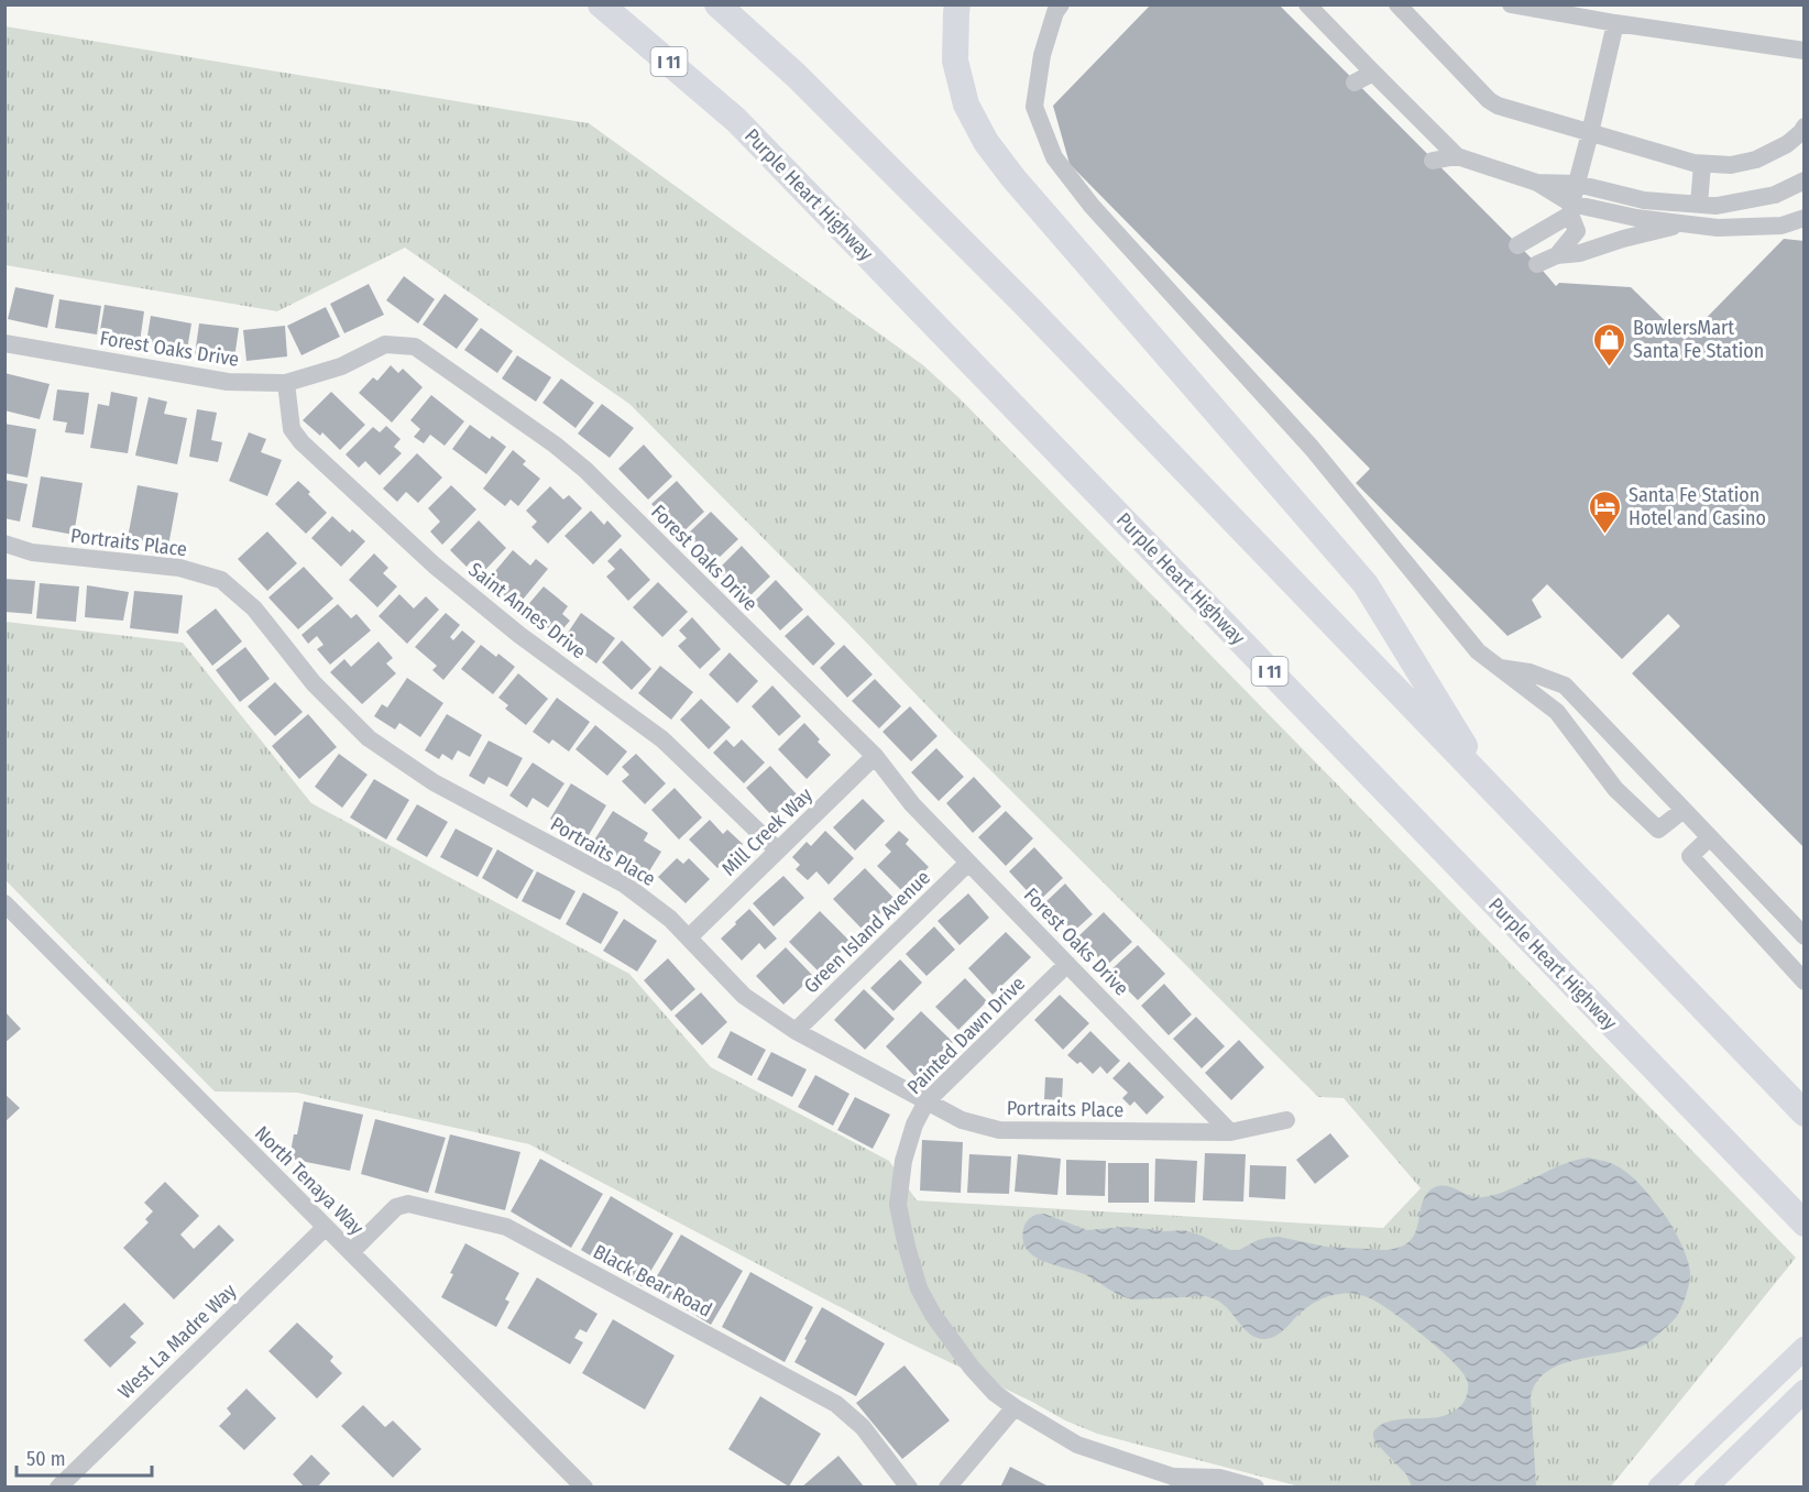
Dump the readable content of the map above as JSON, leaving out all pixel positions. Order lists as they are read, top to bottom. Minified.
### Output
{"streets":{"highway":["I 11","Purple Heart Highway"],"street":["Forest Oaks Drive","Portraits Place","Saint Annes Drive","Mill Creek Way","Green Island Avenue","Painted Dawn Drive","North Tenaya Way","Black Bear Road","West La Madre Way"]},"crossings":[["Forest Oaks Drive","Portraits Place"],["Forest Oaks Drive","Saint Annes Drive"],["Forest Oaks Drive","Mill Creek Way"],["Forest Oaks Drive","Green Island Avenue"],["Forest Oaks Drive","Painted Dawn Drive"],["Portraits Place","Mill Creek Way"],["Portraits Place","Green Island Avenue"],["Portraits Place","Painted Dawn Drive"],["Saint Annes Drive","Mill Creek Way"],["North Tenaya Way","Black Bear Road"],["North Tenaya Way","West La Madre Way"]],"places":{"shop":["BowlersMart Santa Fe Station"],"hotel":["Santa Fe Station Hotel and Casino"]},"scale_bar":"50 m"}
